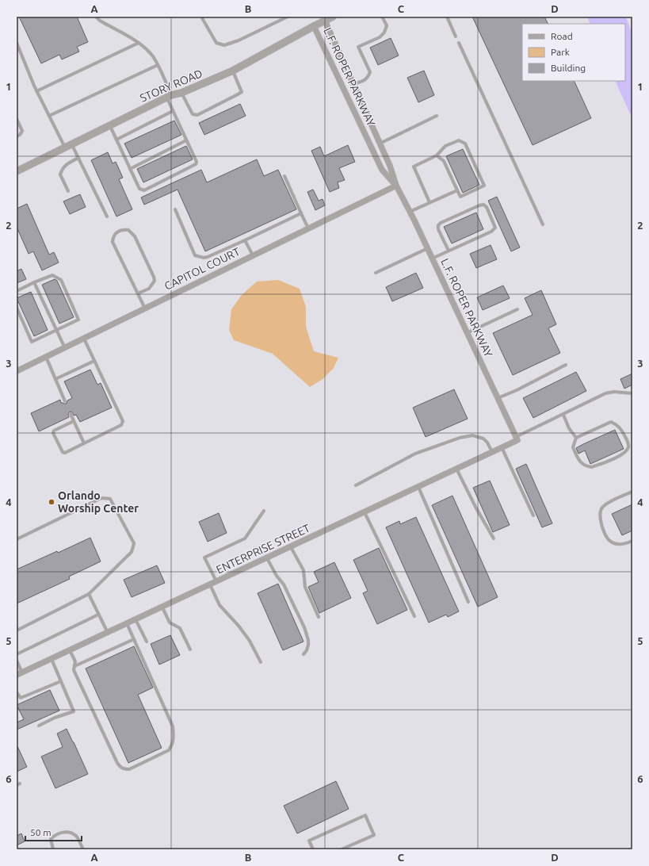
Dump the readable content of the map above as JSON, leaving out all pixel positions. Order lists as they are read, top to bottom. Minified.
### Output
{"streets":{"street":["L.F. ROPER PARKWAY","STORY ROAD","CAPITOL COURT","ENTERPRISE STREET"]},"crossings":[["L.F. ROPER PARKWAY","STORY ROAD"],["L.F. ROPER PARKWAY","CAPITOL COURT"],["L.F. ROPER PARKWAY","ENTERPRISE STREET"]],"places":["Orlando Worship Center"],"legend":["Road","Park","Building"],"scale_bar":"50 m","grid":{"columns":["A","B","C","D"],"rows":["1","2","3","4","5","6"]}}
